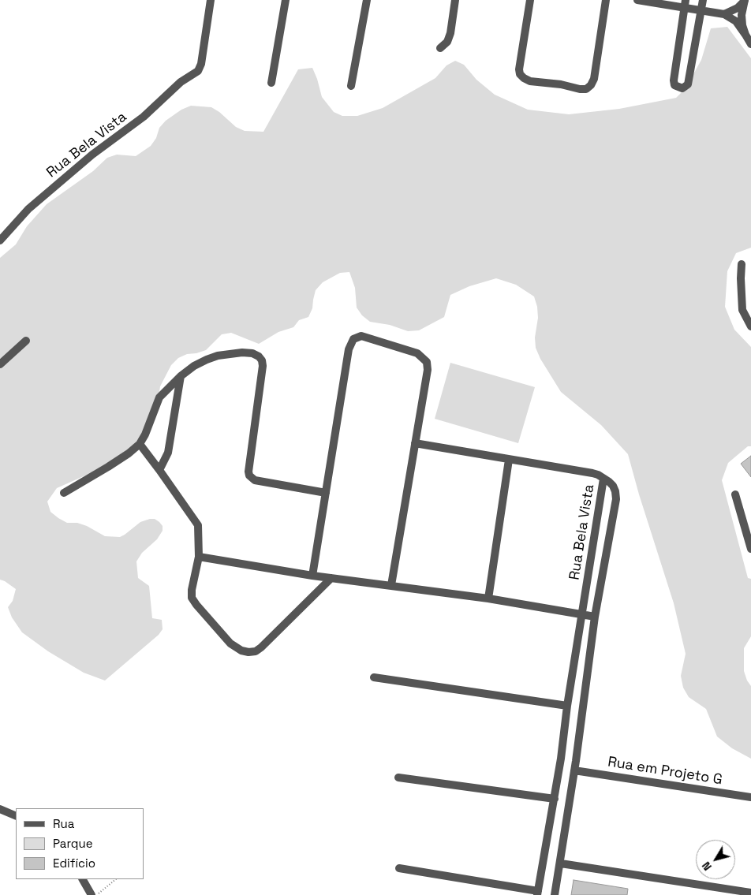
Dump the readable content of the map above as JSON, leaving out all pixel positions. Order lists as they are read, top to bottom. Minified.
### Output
{"streets":{"street":["Rua Bela Vista","Rua em Projeto G"]},"crossings":[["Rua Bela Vista","Rua em Projeto G"]],"legend":["Rua","Parque","Edifício"],"north":"bottom left"}
